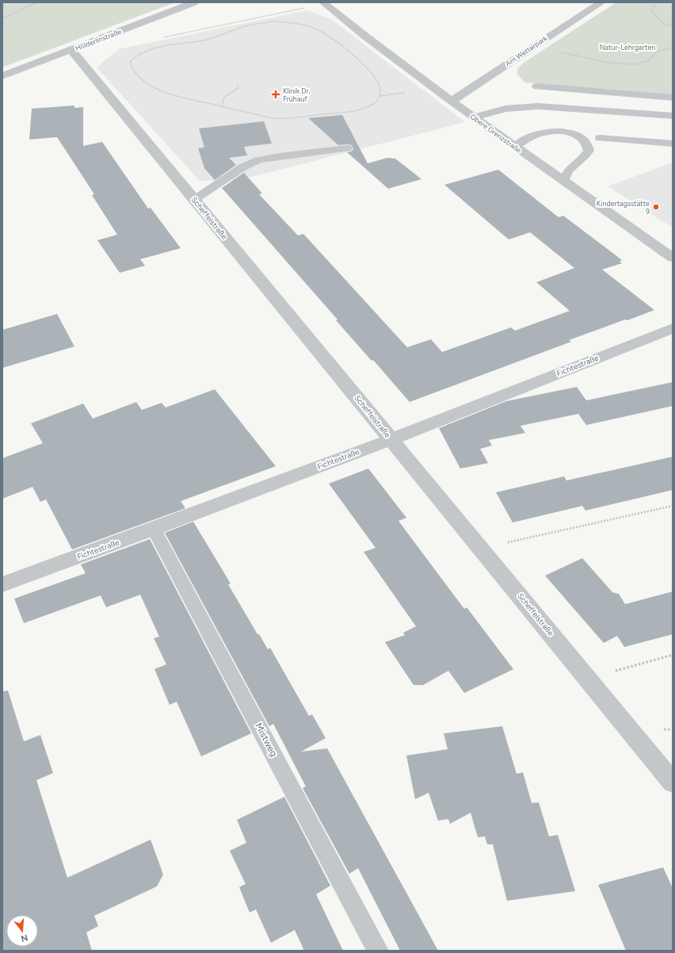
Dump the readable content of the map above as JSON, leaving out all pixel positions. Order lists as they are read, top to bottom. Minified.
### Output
{"streets":{"street":["Hölderlinstraße","Am Wetterpark","Obere Grenzstraße","Scheffelstraße","Fichtestraße"],"lane":["Mistweg"]},"crossings":[["Hölderlinstraße","Scheffelstraße"],["Am Wetterpark","Obere Grenzstraße"],["Scheffelstraße","Fichtestraße"],["Fichtestraße","Mistweg"]],"parks":["Natur-Lehrgarten"],"places":{"health":["Klinik Dr. Frühauf"],"other":["Kindertagsstätte 9"]},"north":"bottom"}
